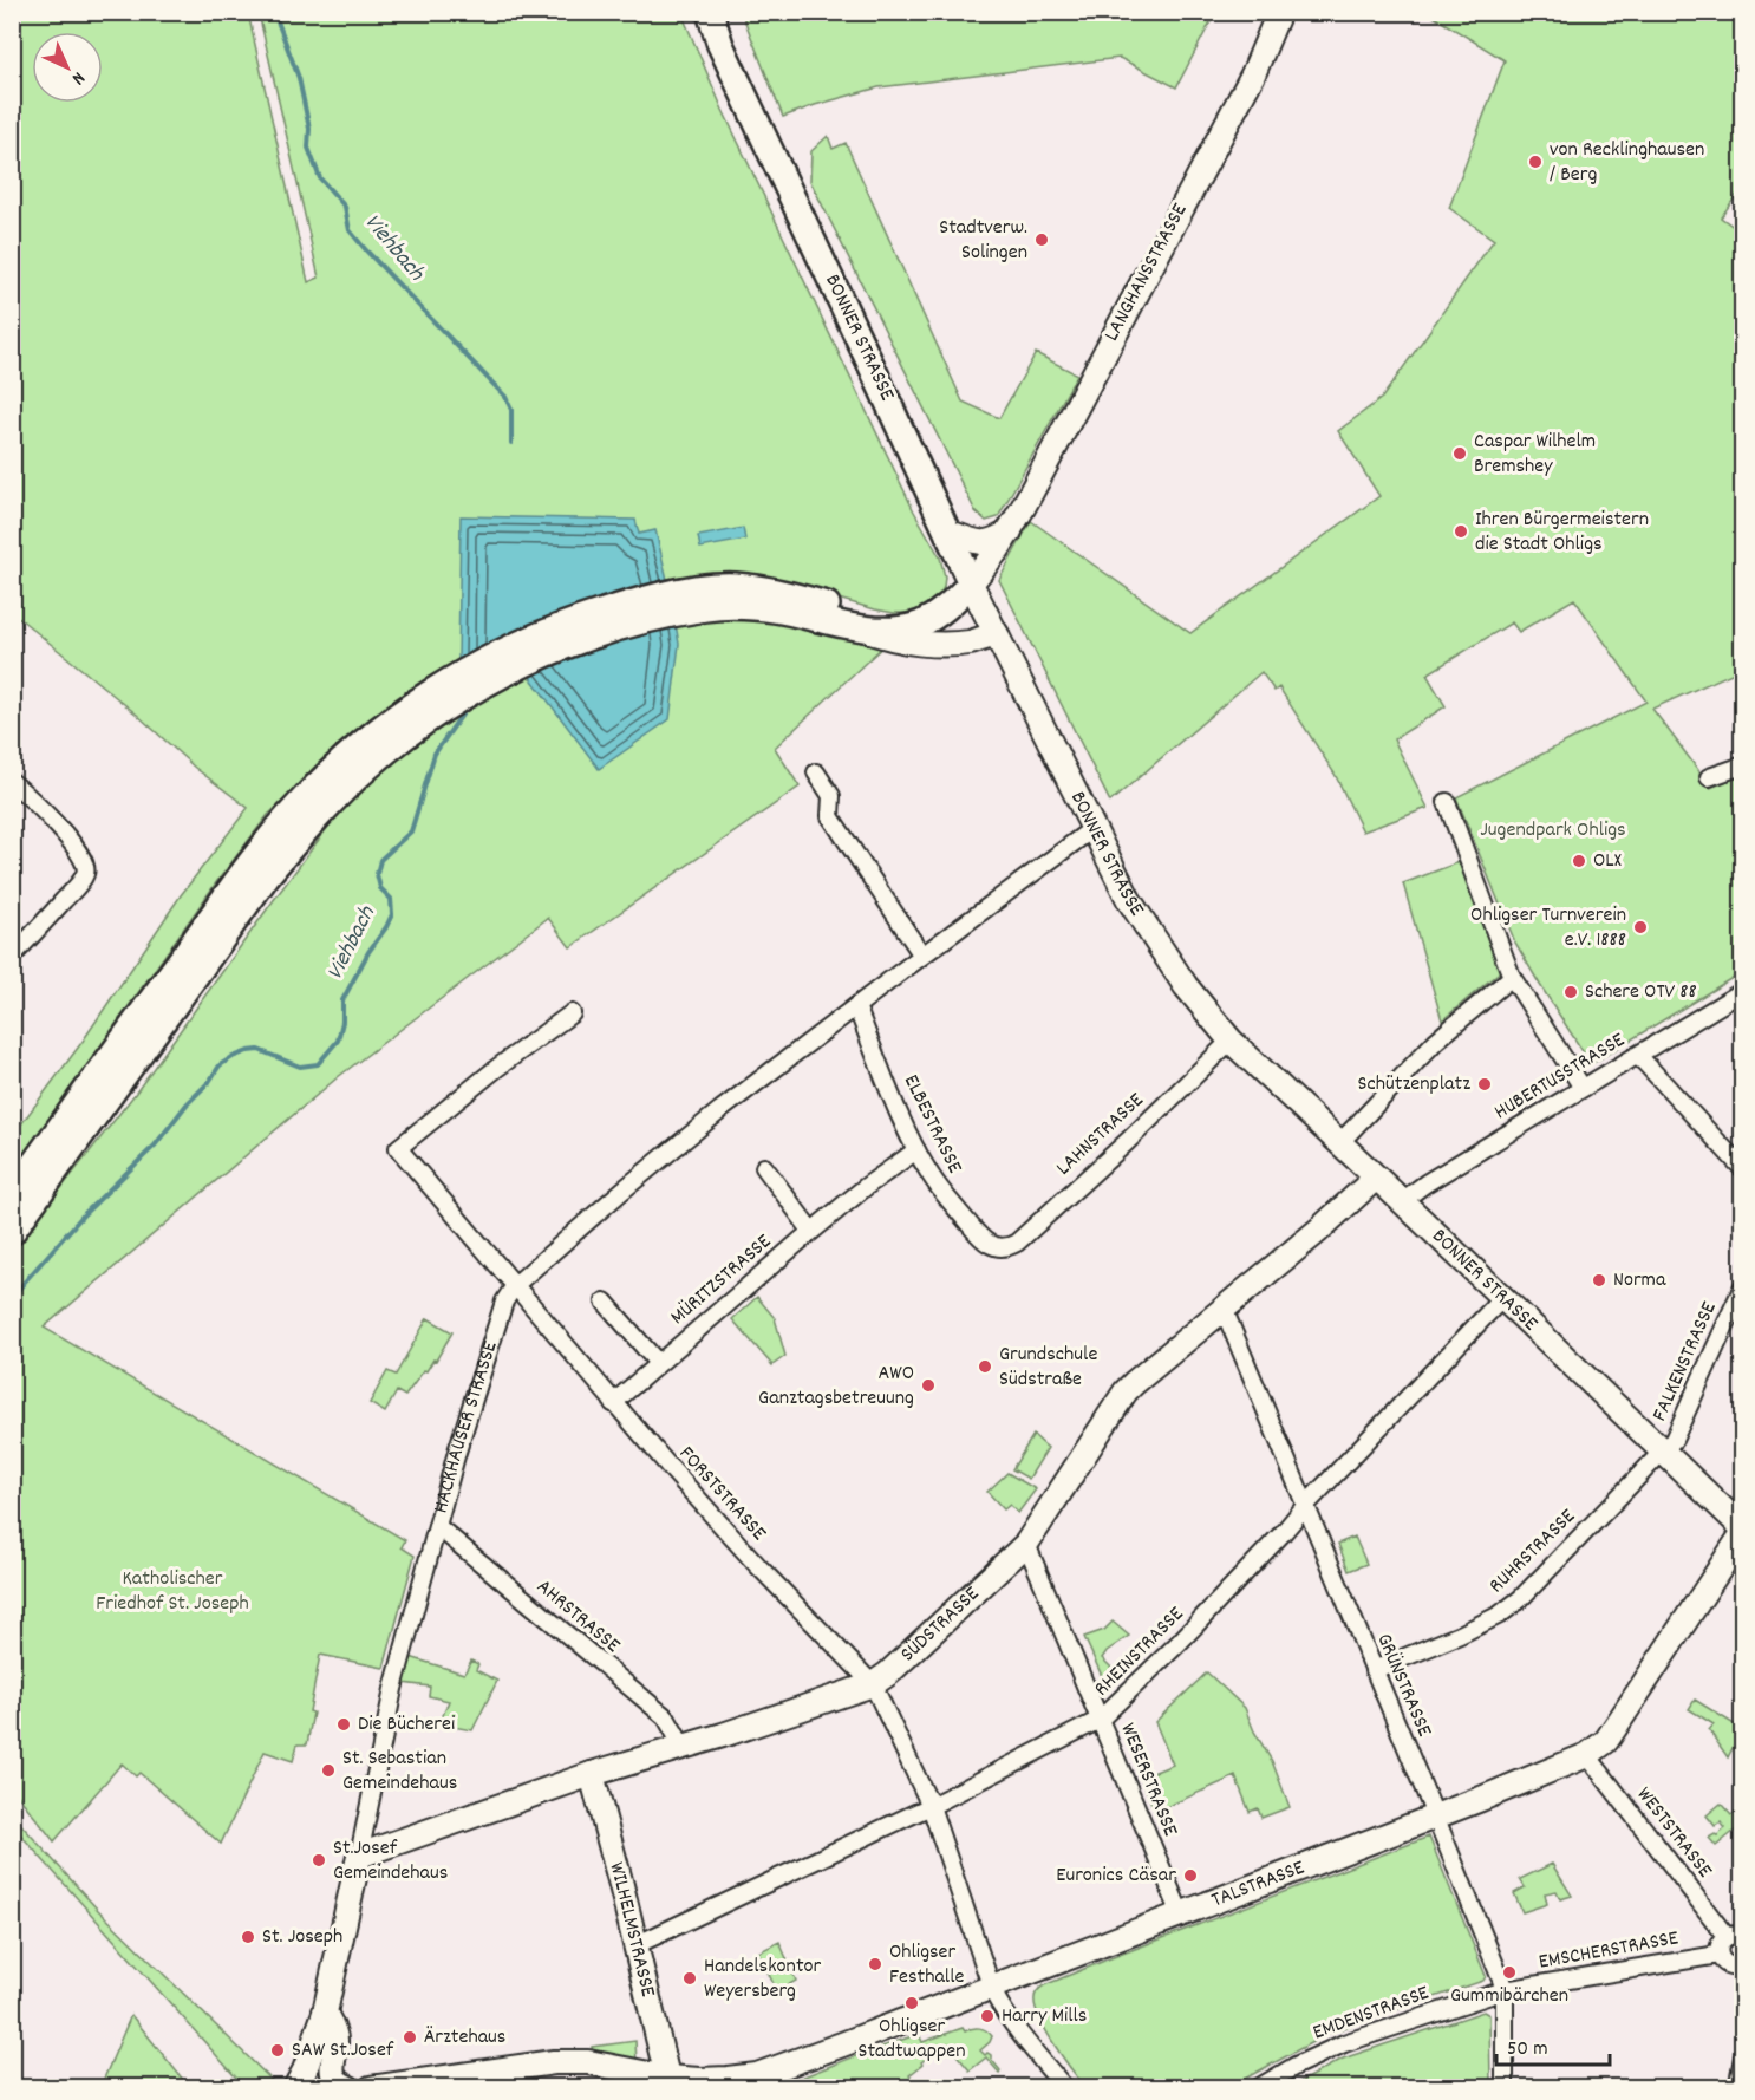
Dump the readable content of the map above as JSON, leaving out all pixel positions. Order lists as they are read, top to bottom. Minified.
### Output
{"streets":{"main road":["LANGHANSSTRASSE","BONNER STRASSE","HACKHAUSER STRASSE","SÜDSTRASSE","TALSTRASSE","WILHELMSTRASSE"],"street":["HUBERTUSSTRASSE","ELBESTRASSE","LAHNSTRASSE","MÜRITZSTRASSE","FALKENSTRASSE","FORSTSTRASSE","RUHRSTRASSE","AHRSTRASSE","RHEINSTRASSE","GRÜNSTRASSE","WESERSTRASSE","WESTSTRASSE","EMSCHERSTRASSE","EMDENSTRASSE"]},"crossings":[["LANGHANSSTRASSE","BONNER STRASSE"],["BONNER STRASSE","HUBERTUSSTRASSE"],["BONNER STRASSE","LAHNSTRASSE"],["BONNER STRASSE","FALKENSTRASSE"],["BONNER STRASSE","HACKHAUSER STRASSE"],["BONNER STRASSE","RUHRSTRASSE"],["BONNER STRASSE","SÜDSTRASSE"],["BONNER STRASSE","RHEINSTRASSE"],["BONNER STRASSE","TALSTRASSE"],["ELBESTRASSE","LAHNSTRASSE"],["ELBESTRASSE","MÜRITZSTRASSE"],["ELBESTRASSE","HACKHAUSER STRASSE"],["MÜRITZSTRASSE","FORSTSTRASSE"],["FALKENSTRASSE","RUHRSTRASSE"],["HACKHAUSER STRASSE","FORSTSTRASSE"],["HACKHAUSER STRASSE","AHRSTRASSE"],["HACKHAUSER STRASSE","SÜDSTRASSE"],["FORSTSTRASSE","SÜDSTRASSE"],["FORSTSTRASSE","RHEINSTRASSE"],["FORSTSTRASSE","TALSTRASSE"],["RUHRSTRASSE","GRÜNSTRASSE"],["AHRSTRASSE","SÜDSTRASSE"],["SÜDSTRASSE","GRÜNSTRASSE"],["SÜDSTRASSE","WESERSTRASSE"],["SÜDSTRASSE","WILHELMSTRASSE"],["RHEINSTRASSE","GRÜNSTRASSE"],["RHEINSTRASSE","WESERSTRASSE"],["RHEINSTRASSE","WILHELMSTRASSE"],["GRÜNSTRASSE","TALSTRASSE"],["GRÜNSTRASSE","EMSCHERSTRASSE"],["GRÜNSTRASSE","EMDENSTRASSE"],["WESERSTRASSE","TALSTRASSE"],["WESTSTRASSE","TALSTRASSE"],["TALSTRASSE","WILHELMSTRASSE"],["EMSCHERSTRASSE","EMDENSTRASSE"]],"water":["Viehbach"],"parks":["Jugendpark Ohligs","Katholischer Friedhof St. Joseph"],"places":["von Recklinghausen / Berg","Stadtverw. Solingen","Caspar Wilhelm Bremshey","Ihren Bürgermeistern die Stadt Ohligs","OLX","Ohligser Turnverein e.V. 1888","Schere OTV 88","Schützenplatz","Norma","Grundschule Südstraße","AWO Ganztagsbetreuung","Die Bücherei","St. Sebastian Gemeindehaus","St.Josef Gemeindehaus","Euronics Cäsar","St. Joseph","Ohligser Festhalle","Gummibärchen","Handelskontor Weyersberg","Ohligser Stadtwappen","Harry Mills","Ärztehaus","SAW St.Josef"],"scale_bar":"50 m","north":"bottom right"}
